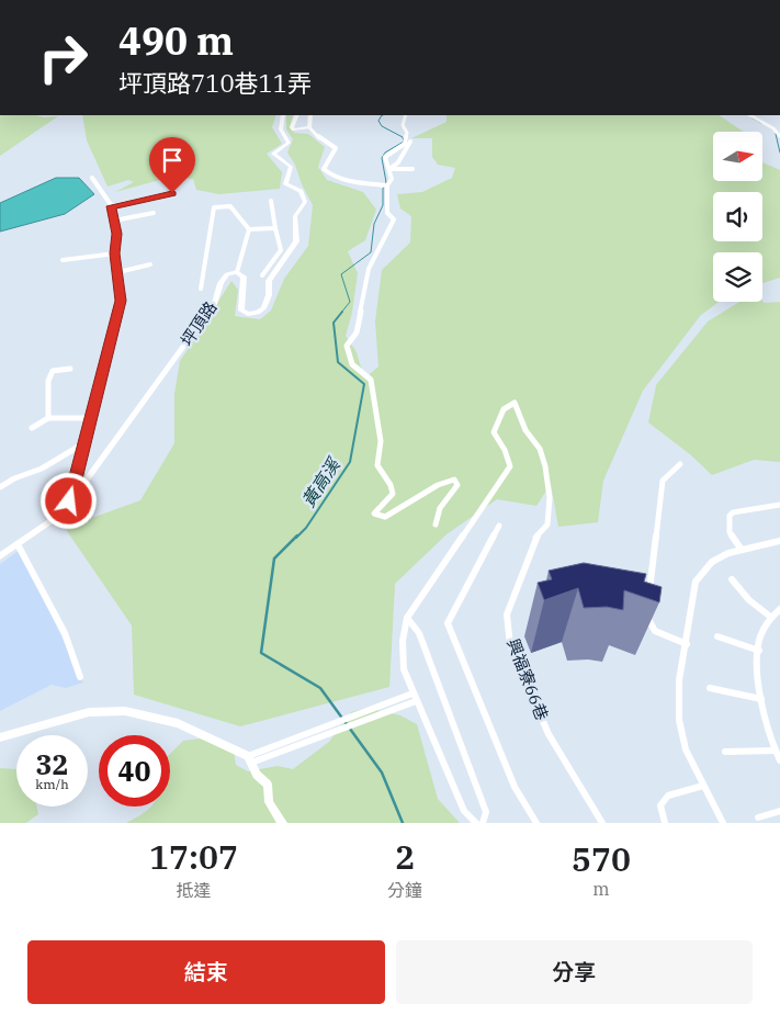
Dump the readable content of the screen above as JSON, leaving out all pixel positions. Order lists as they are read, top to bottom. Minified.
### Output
{"streets":{"street":["坪頂路","興福寮66巷"]},"water":["黃高溪"],"north":"right","page":{"turn":["490 m","坪頂路710巷11弄"],"speed":"32 km/h","limit":"40","eta":["17:07","抵達","2","分鐘","570","m"],"buttons":["結束","分享"]}}
